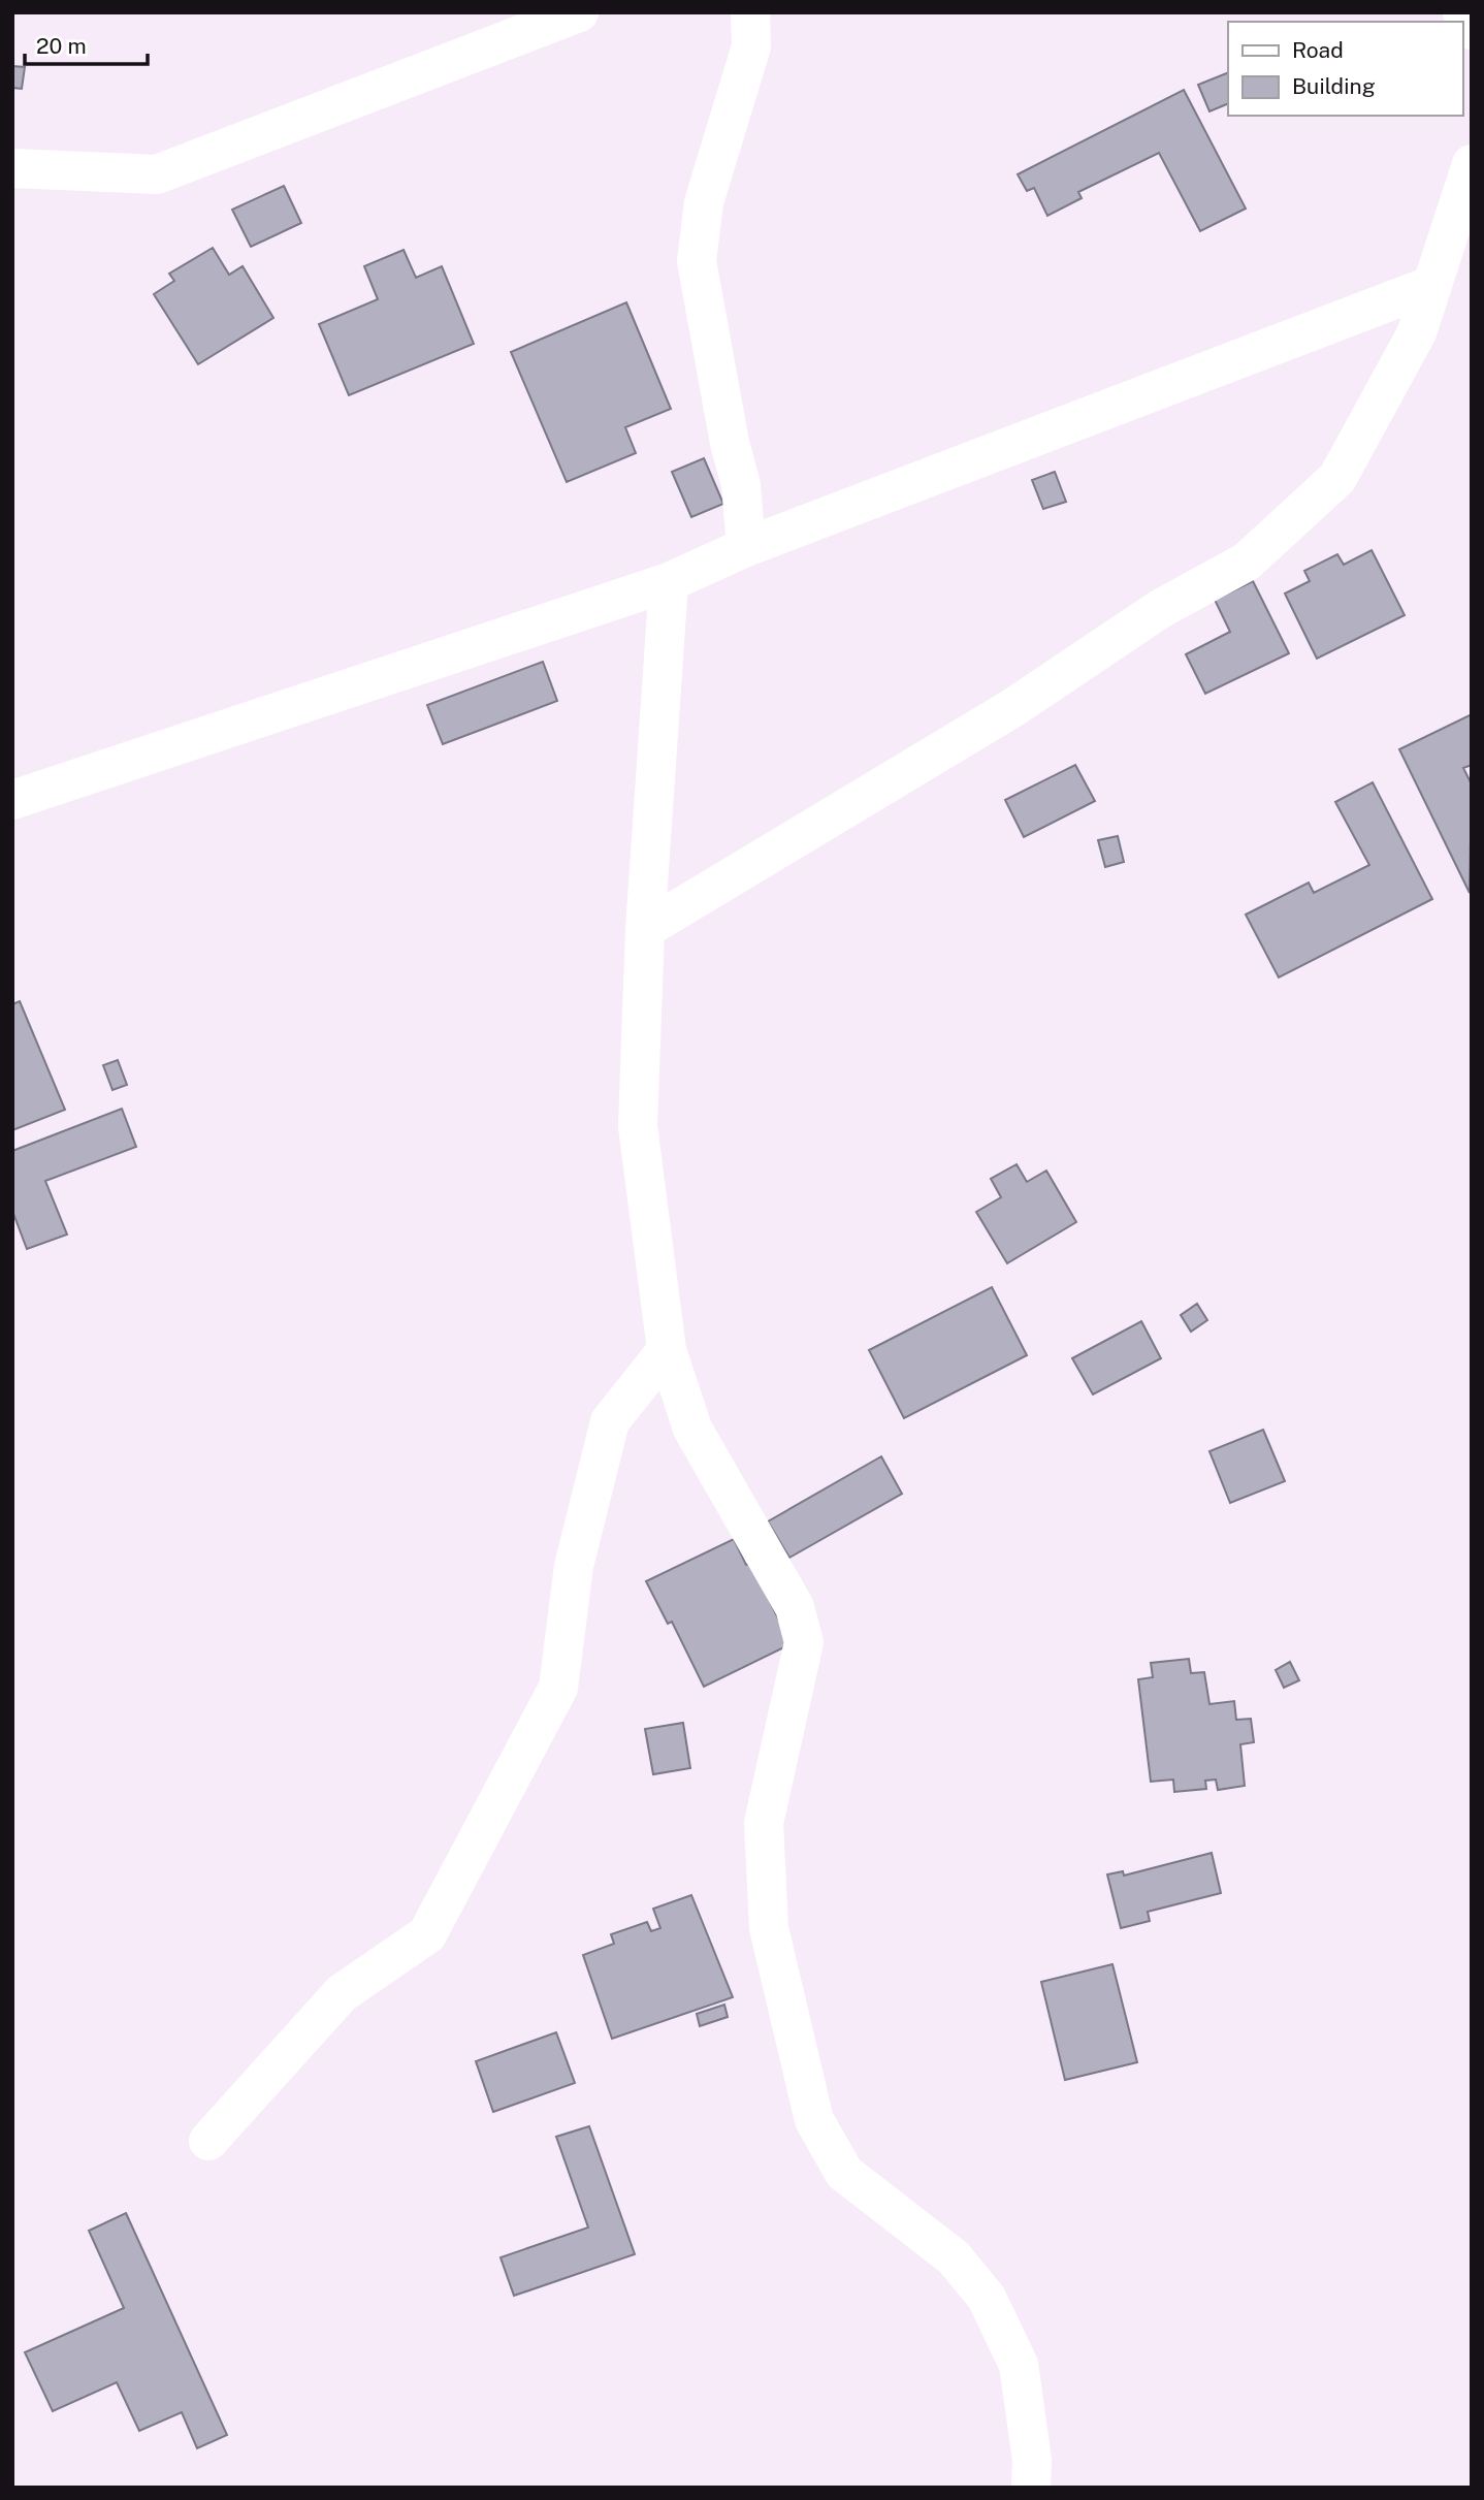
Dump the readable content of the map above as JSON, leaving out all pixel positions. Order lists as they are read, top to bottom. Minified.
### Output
{"legend":["Road","Building"],"scale_bar":"20 m"}
